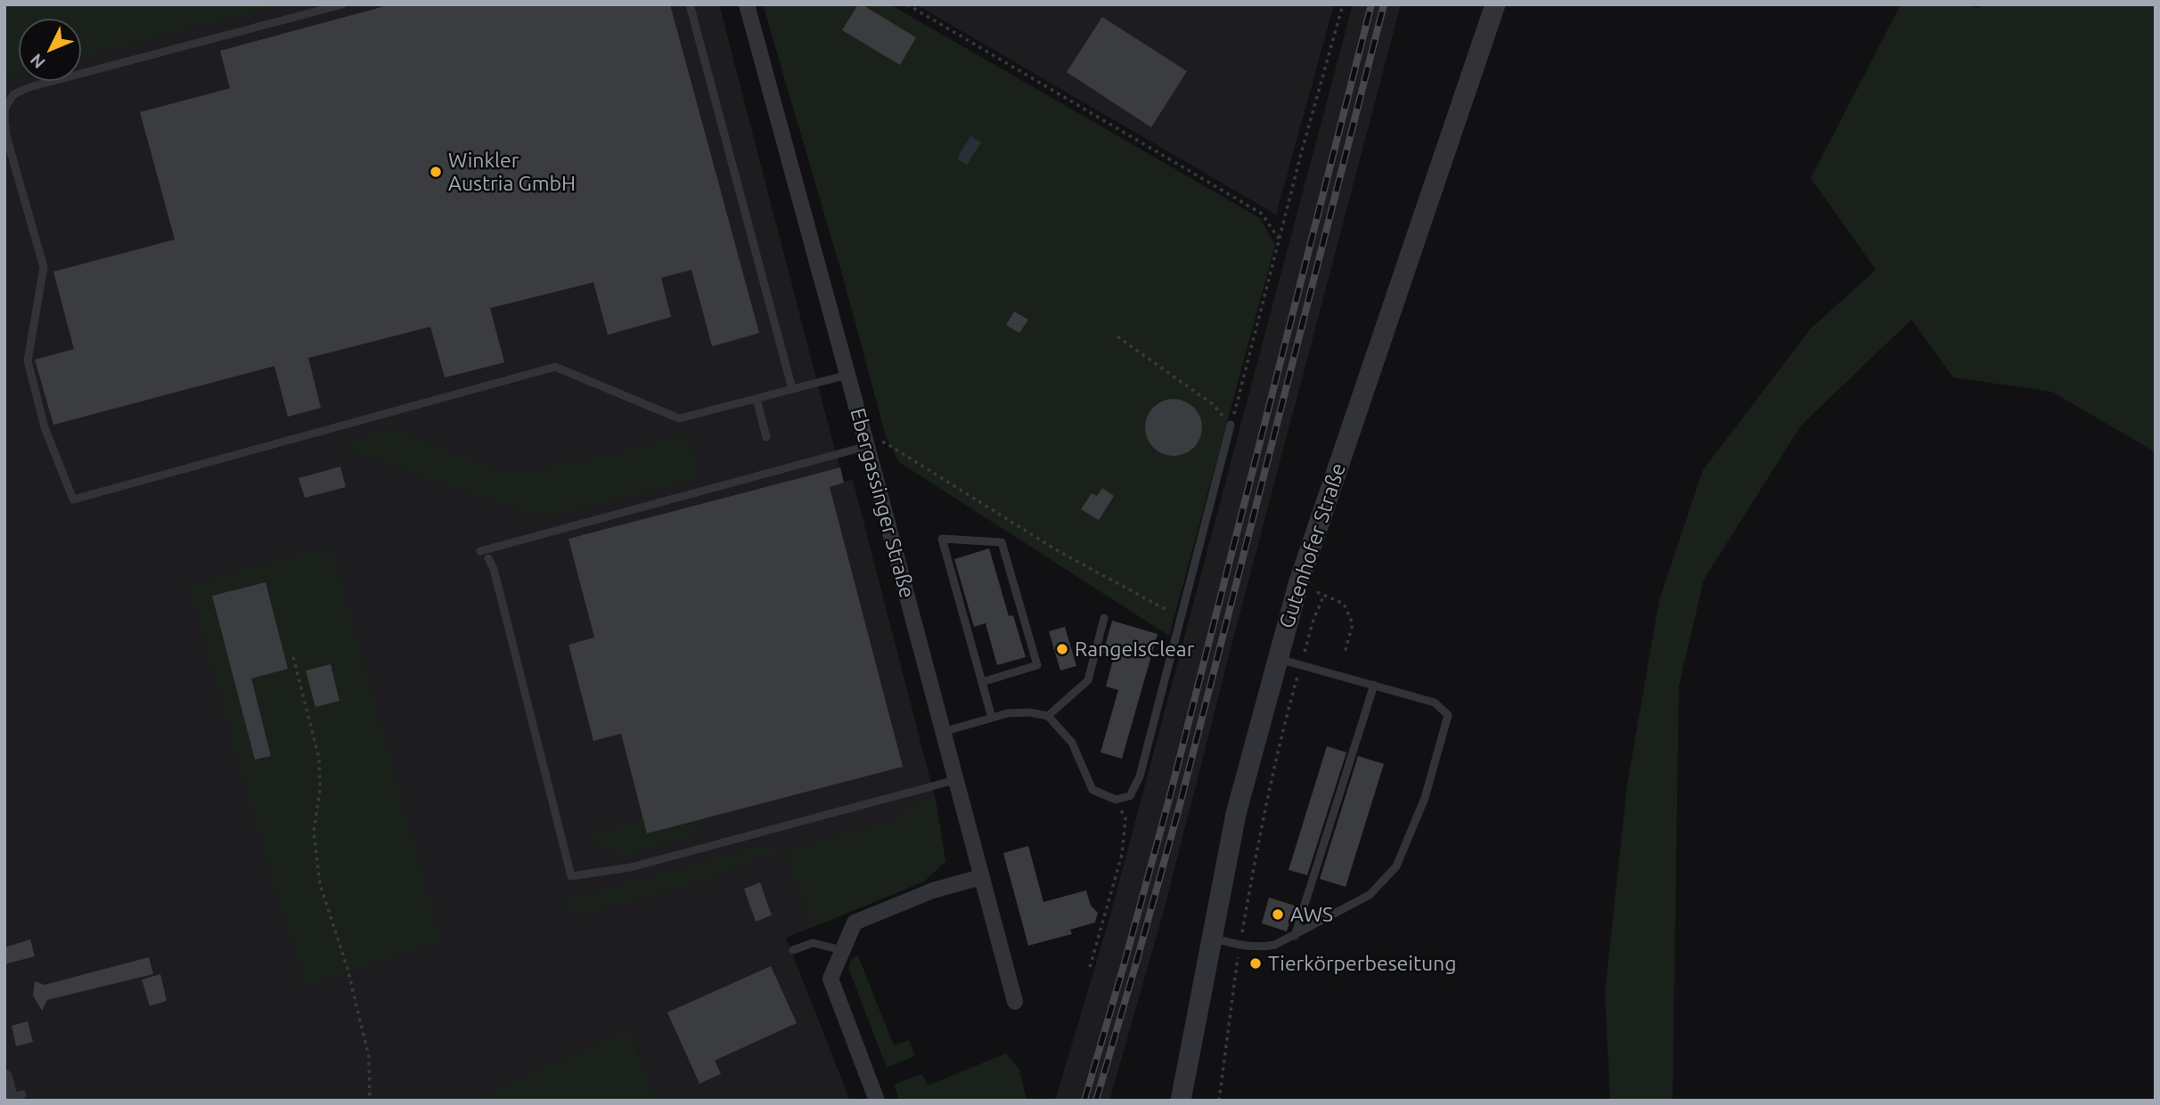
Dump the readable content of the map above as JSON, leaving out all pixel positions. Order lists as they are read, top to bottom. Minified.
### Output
{"streets":{"street":["Ebergassinger Straße","Gutenhofer Straße"]},"places":["Winkler Austria GmbH","RangeIsClear","AWS","Tierkörperbeseitung"],"north":"bottom left"}
